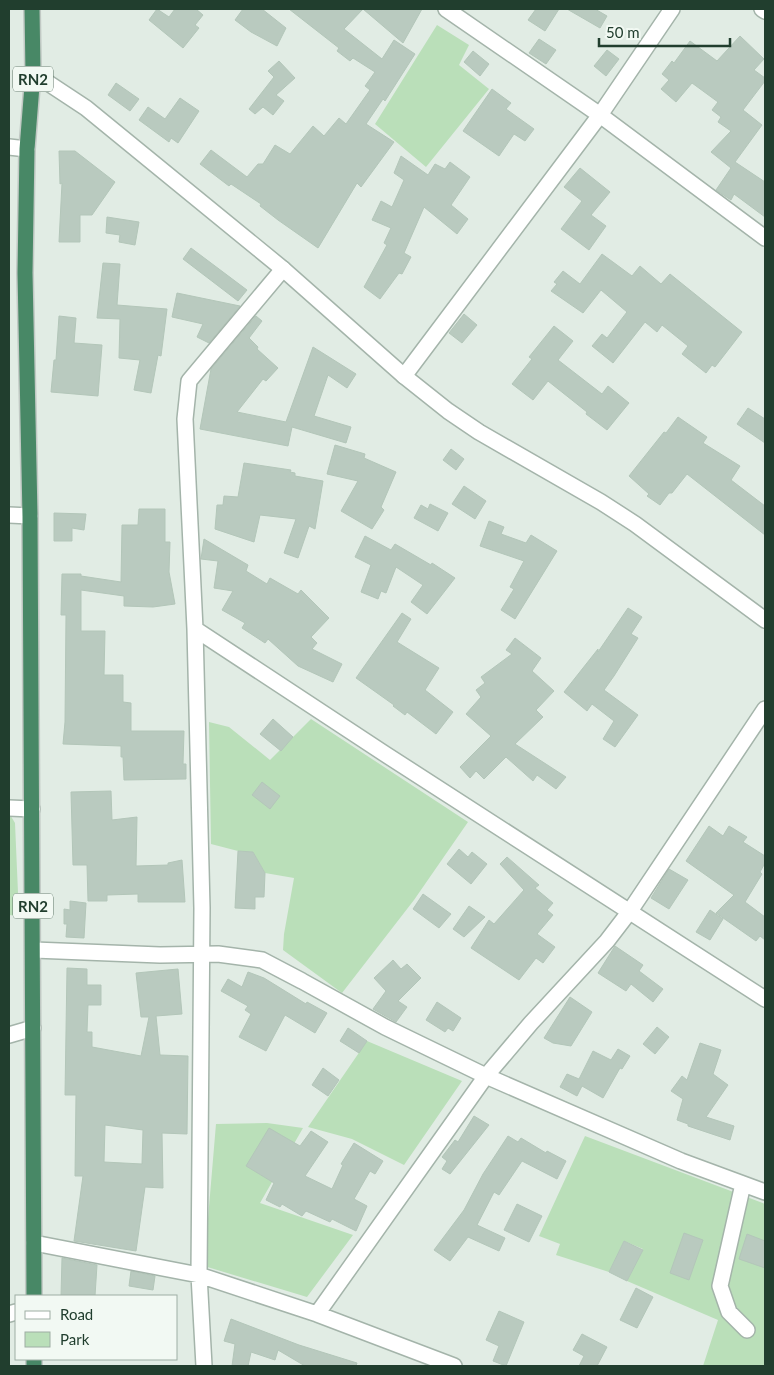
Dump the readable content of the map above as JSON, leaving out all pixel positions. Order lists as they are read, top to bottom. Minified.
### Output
{"streets":{"highway":["RN2"]},"legend":["Road","Park"],"scale_bar":"50 m"}
